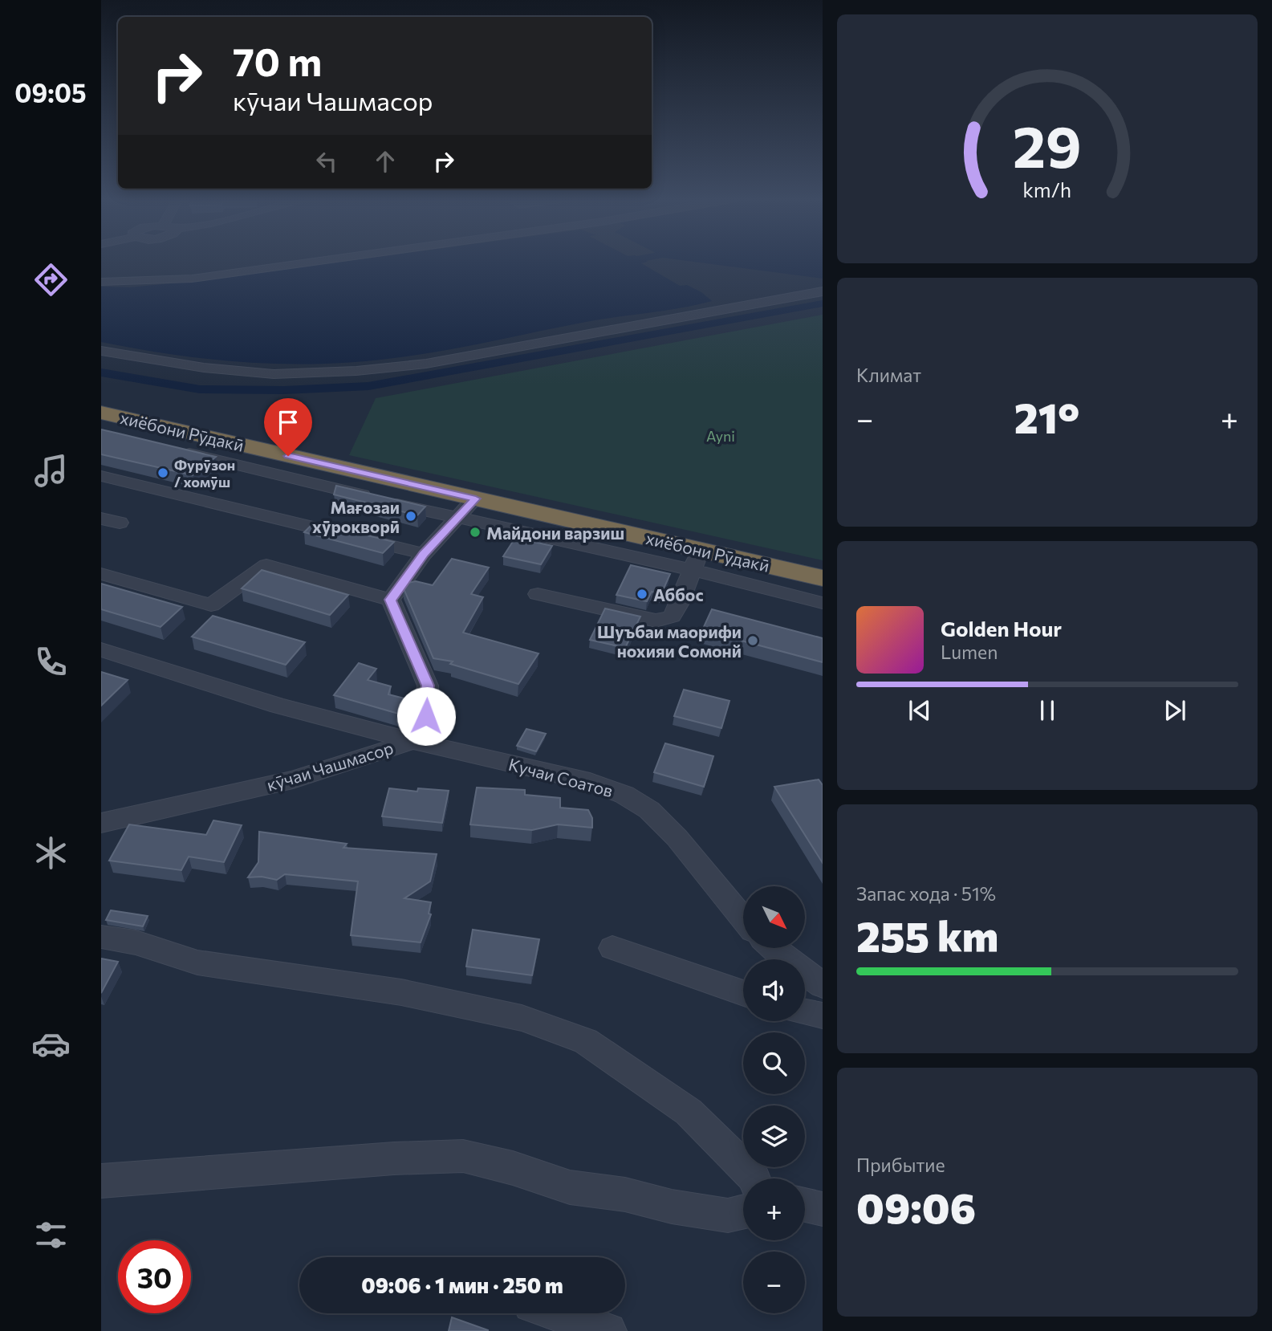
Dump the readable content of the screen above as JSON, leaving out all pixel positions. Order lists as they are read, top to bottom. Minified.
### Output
{"streets":{"highway":["хиёбони Рӯдакӣ"],"street":["кӯчаи Чашмасор","Кучаи Соатов"]},"crossings":[["кӯчаи Чашмасор","Кучаи Соатов"]],"parks":["Ayni"],"places":["Фурӯзон / хомӯш","Мағозаи хӯрокворӣ","Майдони варзиш","Аббос","Шуъбаи маорифи нохияи Сомонй"],"north":"bottom right","page":{"tabs":"09:05","turn":["70 m","кӯчаи Чашмасор"],"tile":["Климат",["Запас хода · 51%","255 km"],["Прибытие","09:06"]],"heat":["−","21°","+"],"song":["Golden Hour","Lumen"],"map_buttons":["+","−"],"limit":"30","trip":"09:06 · 1 мин · 250 m","gauge":["29","km/h"]}}
